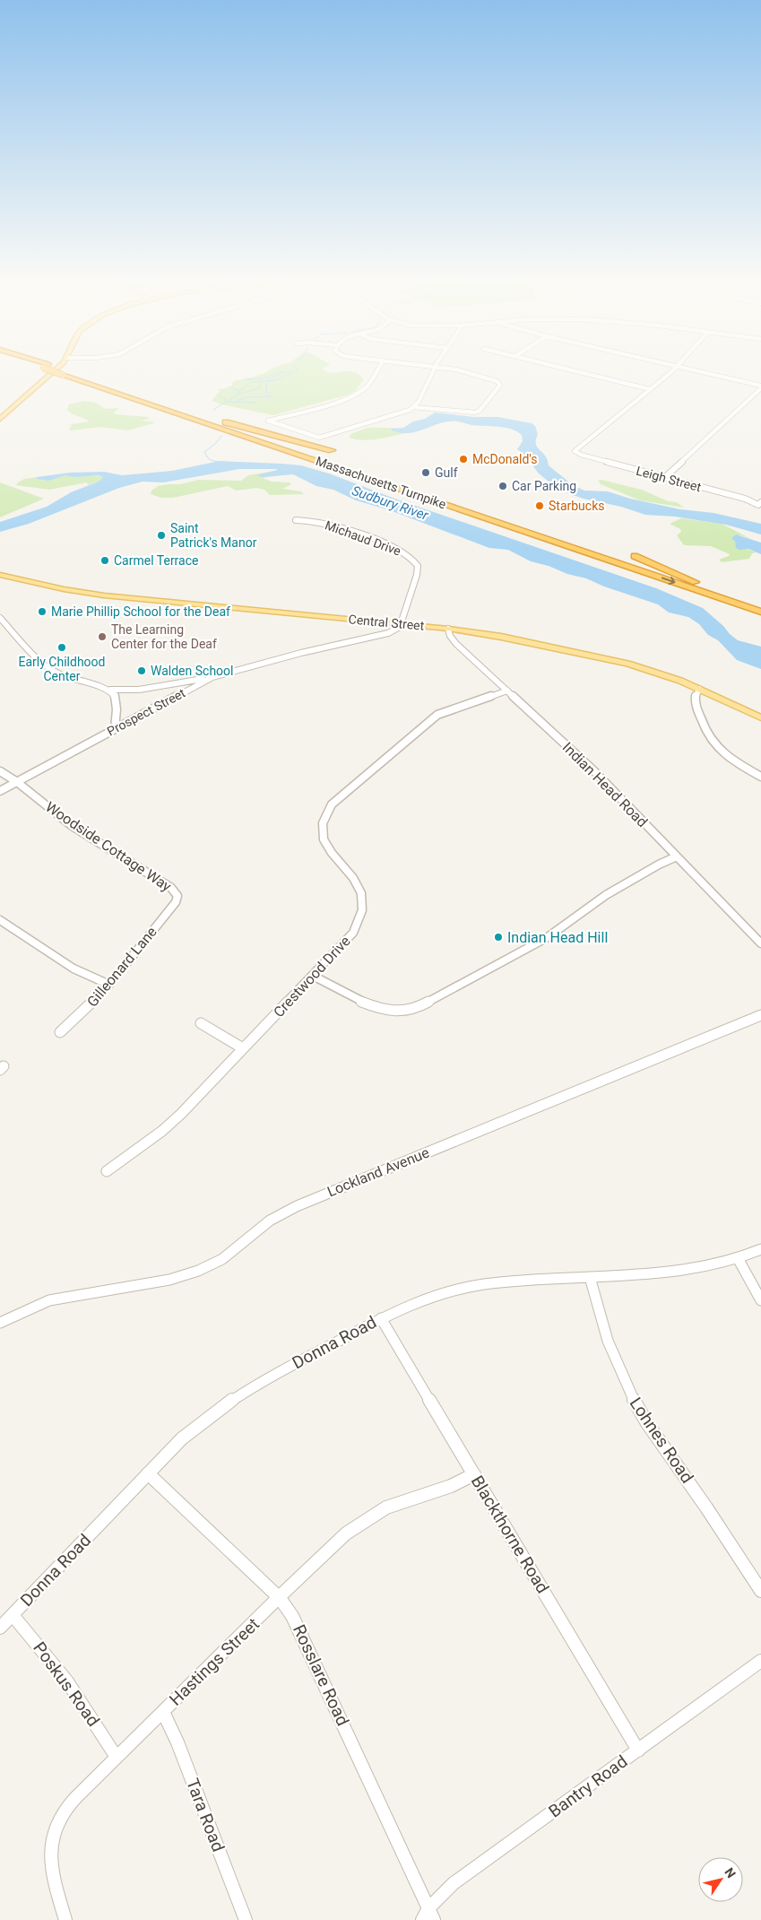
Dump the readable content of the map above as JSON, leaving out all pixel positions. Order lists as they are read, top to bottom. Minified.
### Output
{"streets":{"highway":["Massachusetts Turnpike"],"main road":["Central Street"],"street":["Leigh Street","Michaud Drive","Prospect Street","Indian Head Road","Woodside Cottage Way","Gilleonard Lane","Crestwood Drive","Lockland Avenue","Donna Road","Lohnes Road","Blackthorne Road","Hastings Street","Rosslare Road","Poskus Road","Bantry Road","Tara Road"]},"crossings":[["Michaud Drive","Central Street"],["Michaud Drive","Prospect Street"],["Central Street","Prospect Street"],["Central Street","Indian Head Road"],["Prospect Street","Woodside Cottage Way"],["Indian Head Road","Crestwood Drive"],["Woodside Cottage Way","Gilleonard Lane"],["Donna Road","Lohnes Road"],["Donna Road","Blackthorne Road"],["Donna Road","Rosslare Road"],["Donna Road","Poskus Road"],["Blackthorne Road","Hastings Street"],["Blackthorne Road","Bantry Road"],["Hastings Street","Rosslare Road"],["Hastings Street","Poskus Road"],["Hastings Street","Tara Road"],["Rosslare Road","Bantry Road"]],"water":["Sudbury River"],"places":["McDonald's","Gulf","Car Parking","Starbucks","Saint Patrick's Manor","Carmel Terrace","Marie Phillip School for the Deaf","The Learning Center for the Deaf","Early Childhood Center","Walden School","Indian Head Hill"],"north":"top right"}
